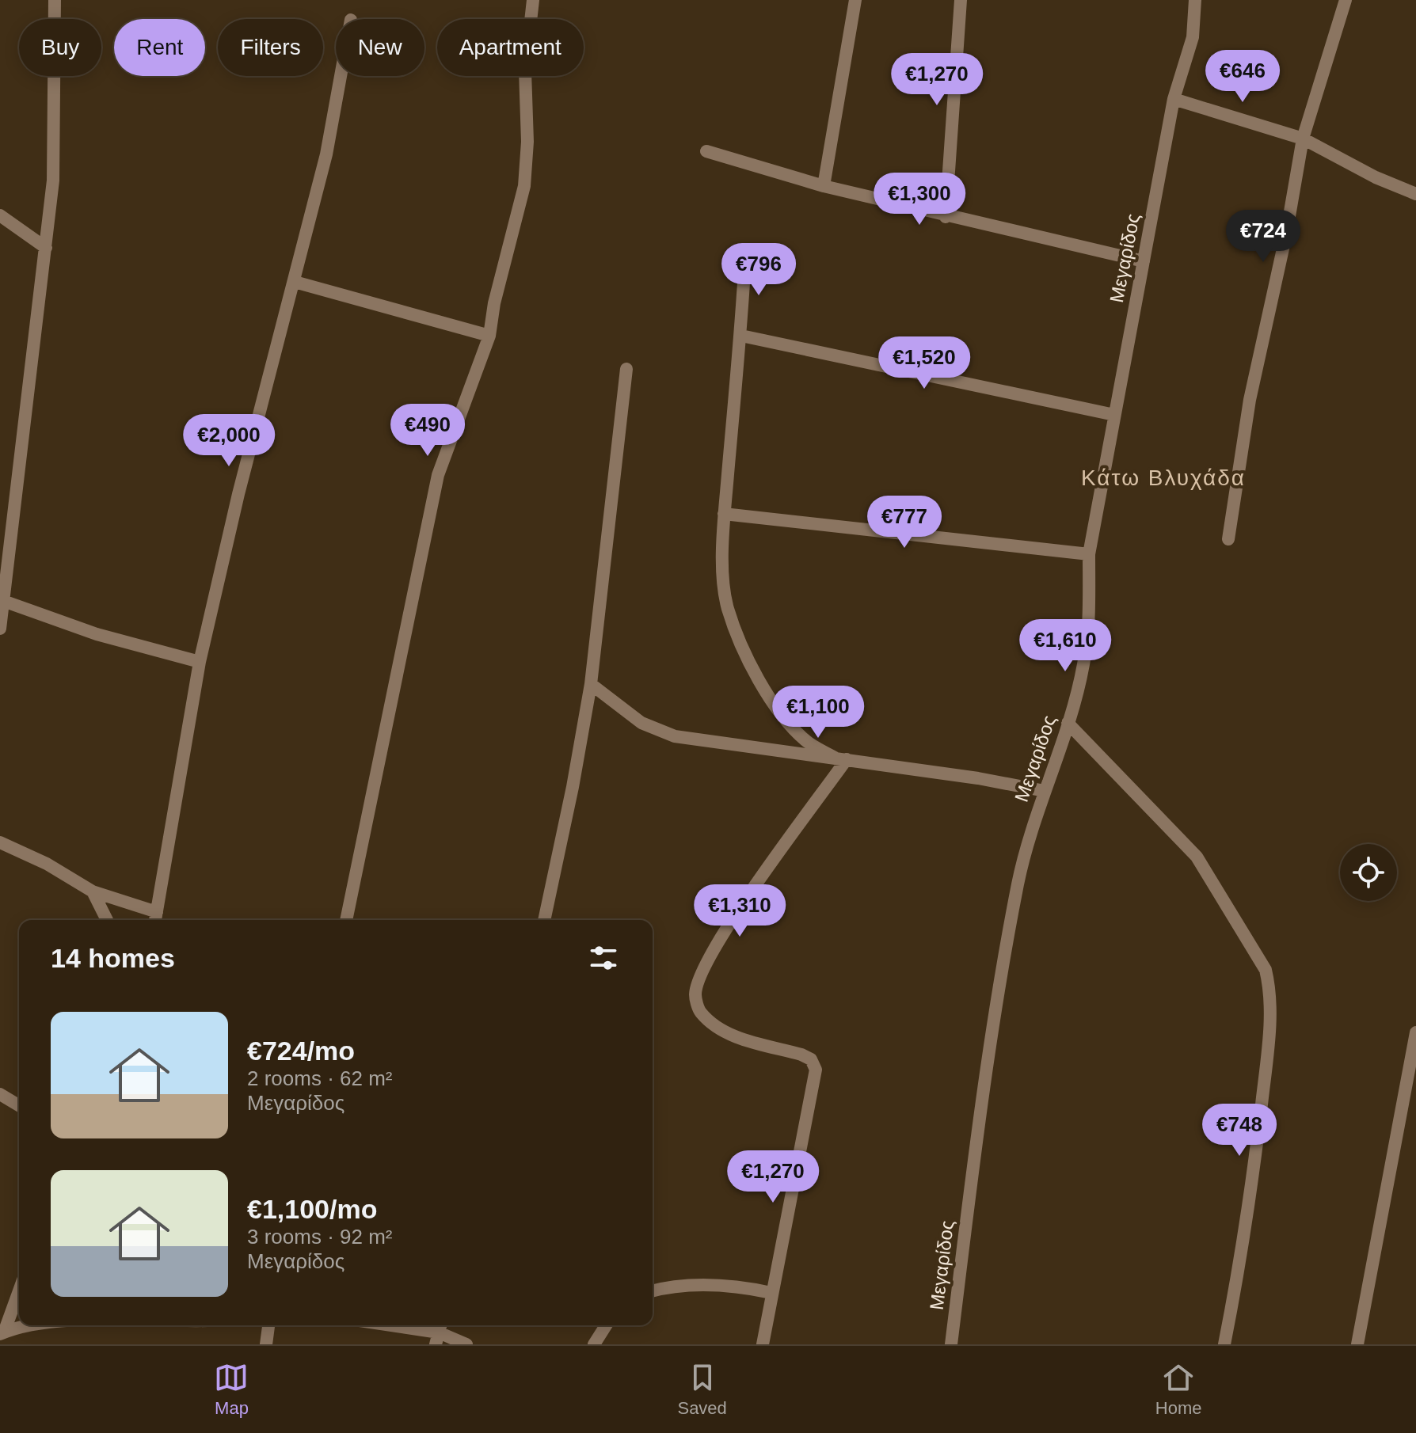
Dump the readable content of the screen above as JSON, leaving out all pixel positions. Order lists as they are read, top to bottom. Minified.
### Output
{"streets":{"street":["Μεγαρίδος"]},"districts":["Κάτω Βλυχάδα"],"page":{"chip":["Buy","Rent","Filters","New","Apartment"],"price":["€646","€1,270","€1,300","€724","€796","€1,520","€490","€2,000","€777","€1,610","€1,100","€1,310","€748","€1,270"],"heading":"14 homes","list":[{"name":"€724/mo","note":"2 rooms · 62 m² · Μεγαρίδος"},{"name":"€1,100/mo","note":"3 rooms · 92 m² · Μεγαρίδος"}],"tabs":["Map","Saved","Home"]}}
